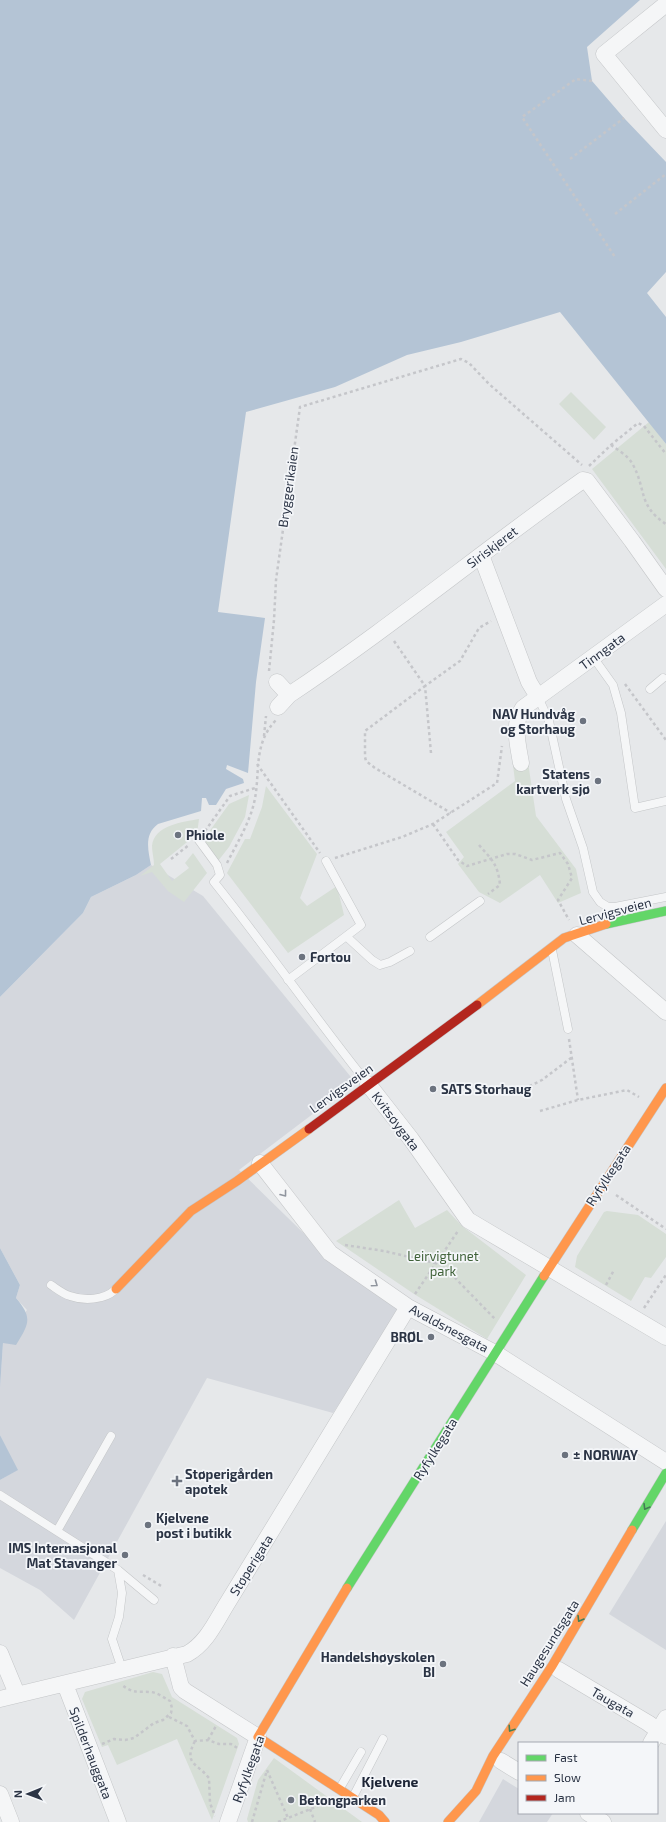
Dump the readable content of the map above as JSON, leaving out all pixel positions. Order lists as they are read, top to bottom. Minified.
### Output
{"streets":{"street":["Siriskjeret","Tinngata","Lervigsveien","Kvitsøygata","Ryfylkegata","Avaldsnesgata","Støperigata","Haugesundsgata","Taugata","Spilderhauggata"],"path":["Bryggerikaien"]},"crossings":[["Lervigsveien","Kvitsøygata"],["Lervigsveien","Avaldsnesgata"],["Kvitsøygata","Ryfylkegata"],["Ryfylkegata","Avaldsnesgata"],["Avaldsnesgata","Støperigata"],["Støperigata","Spilderhauggata"],["Haugesundsgata","Taugata"]],"one_way":["Avaldsnesgata"],"districts":["Kjelvene"],"parks":["Leirvigtunet park"],"places":{"other":["NAV Hundvåg og Storhaug","Statens kartverk sjø","Phiole","Fortou","SATS Storhaug","BRØL","± NORWAY","Kjelvene post i butikk","IMS Internasjonal Mat Stavanger","Handelshøyskolen BI","Betongparken"],"health":["Støperigården apotek"]},"legend":["Fast","Slow","Jam"],"north":"left"}
